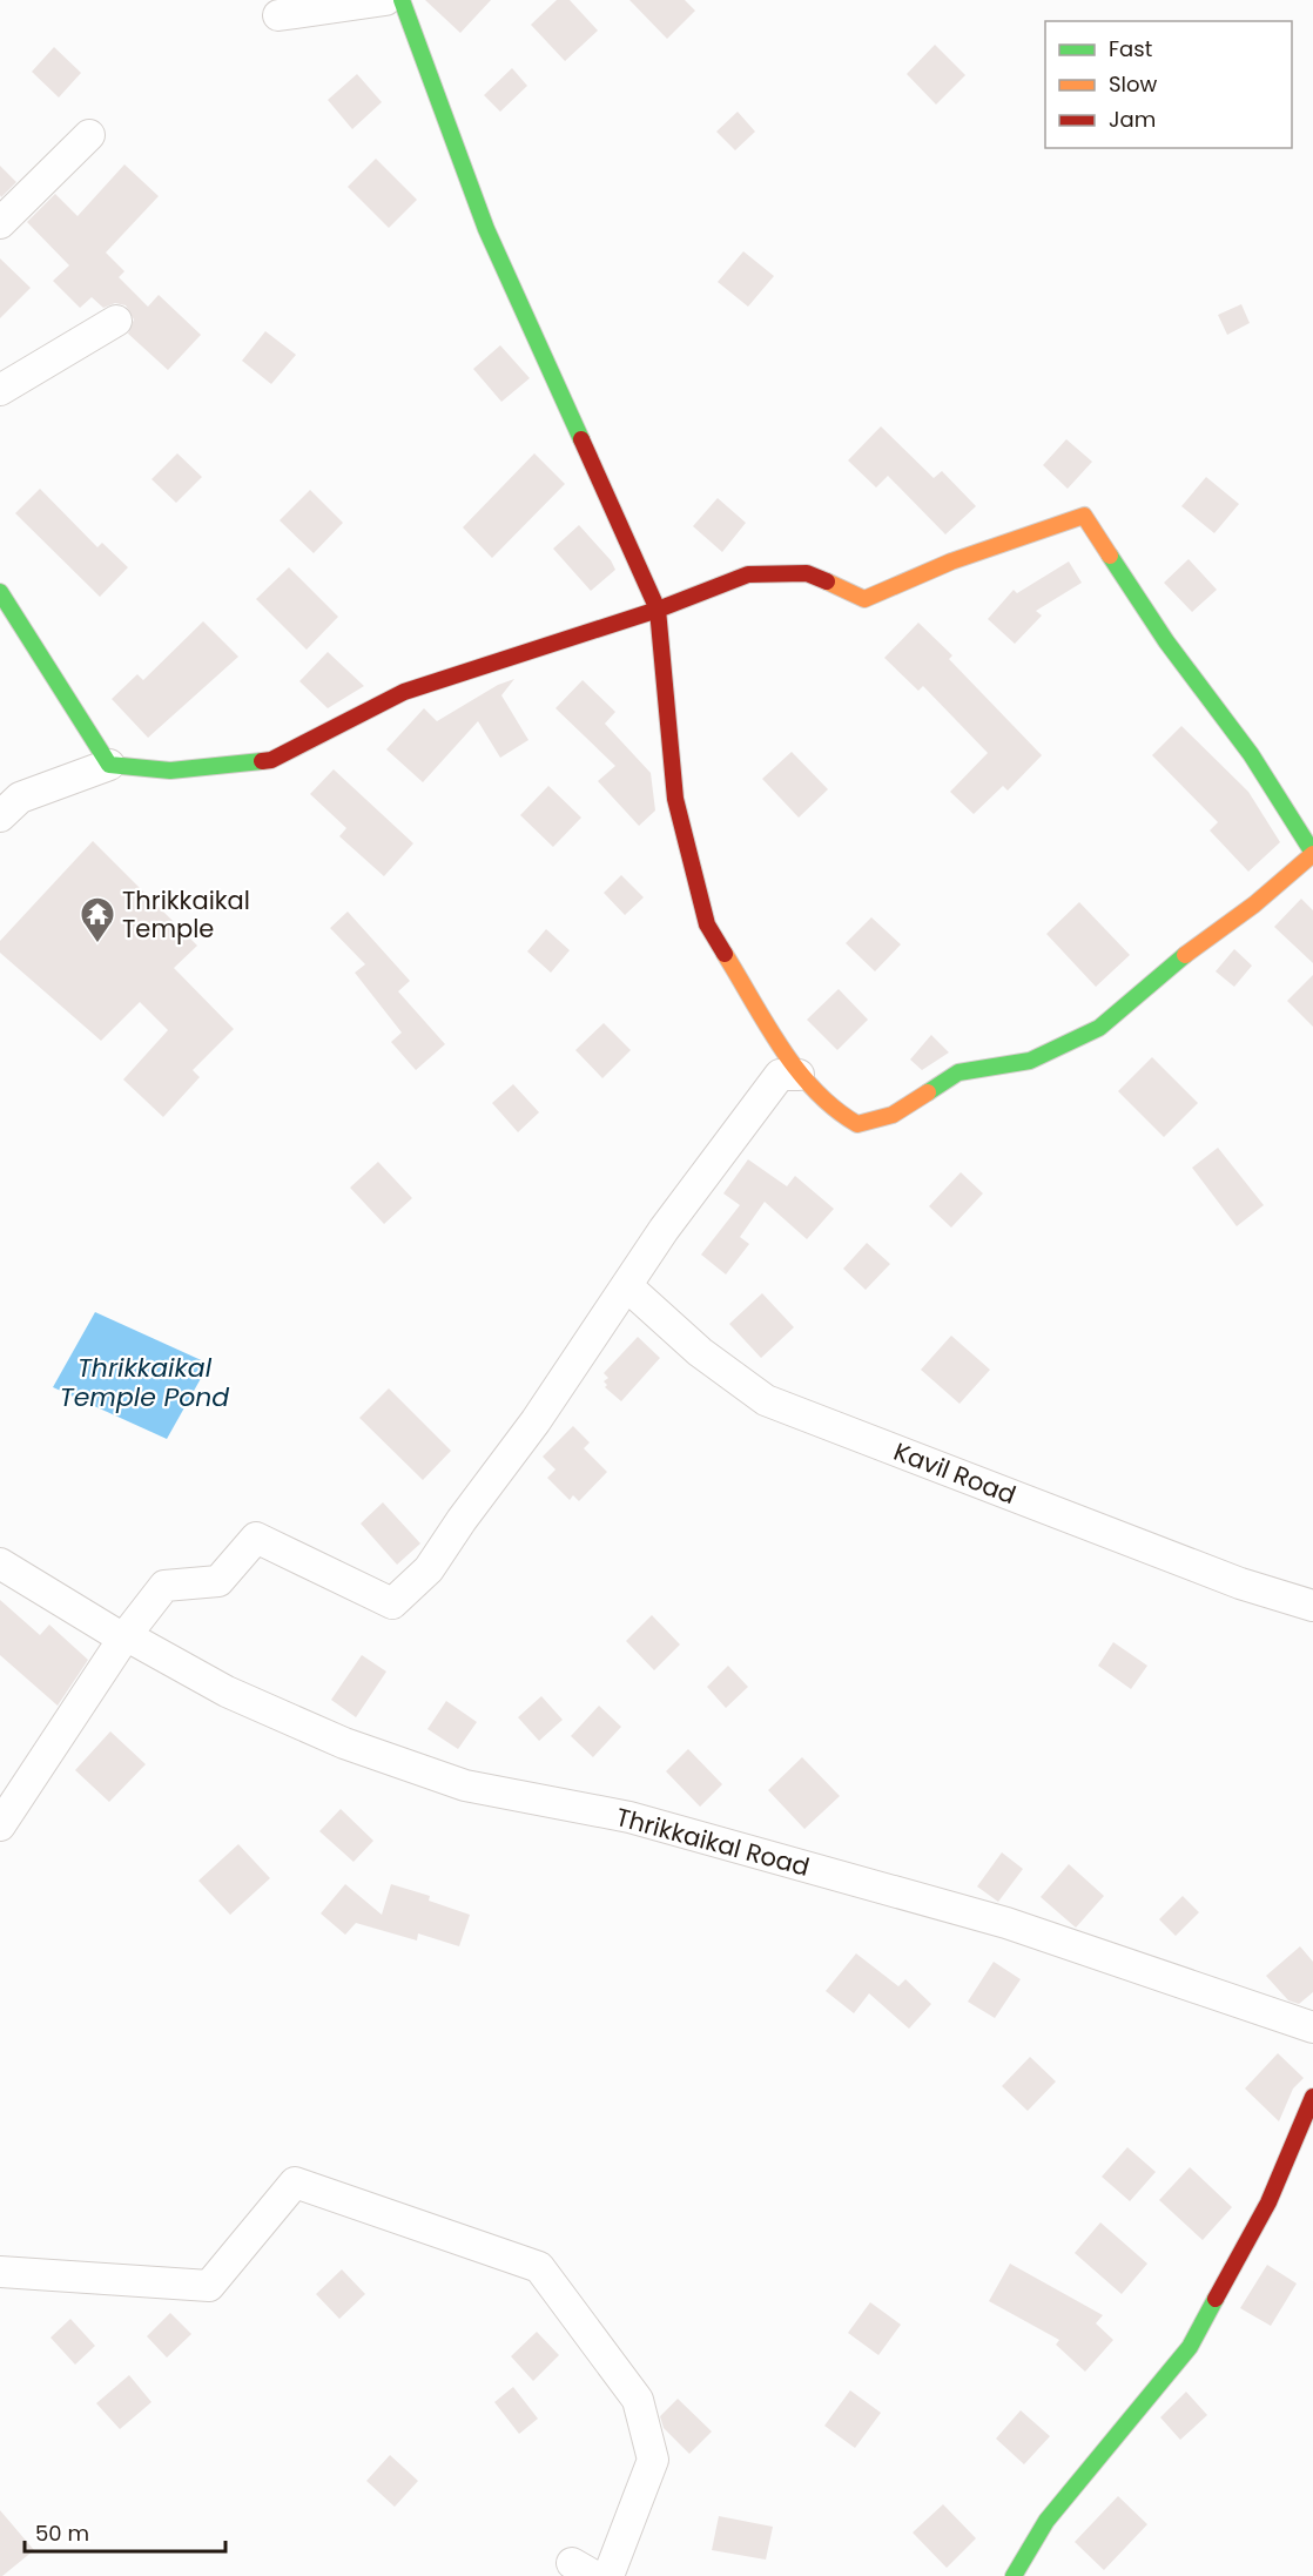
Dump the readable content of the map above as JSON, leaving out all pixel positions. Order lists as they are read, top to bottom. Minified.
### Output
{"streets":{"street":["Kavil Road","Thrikkaikal Road"]},"water":["Thrikkaikal Temple Pond"],"places":{"temple":["Thrikkaikal Temple"]},"legend":["Fast","Slow","Jam"],"scale_bar":"50 m"}
